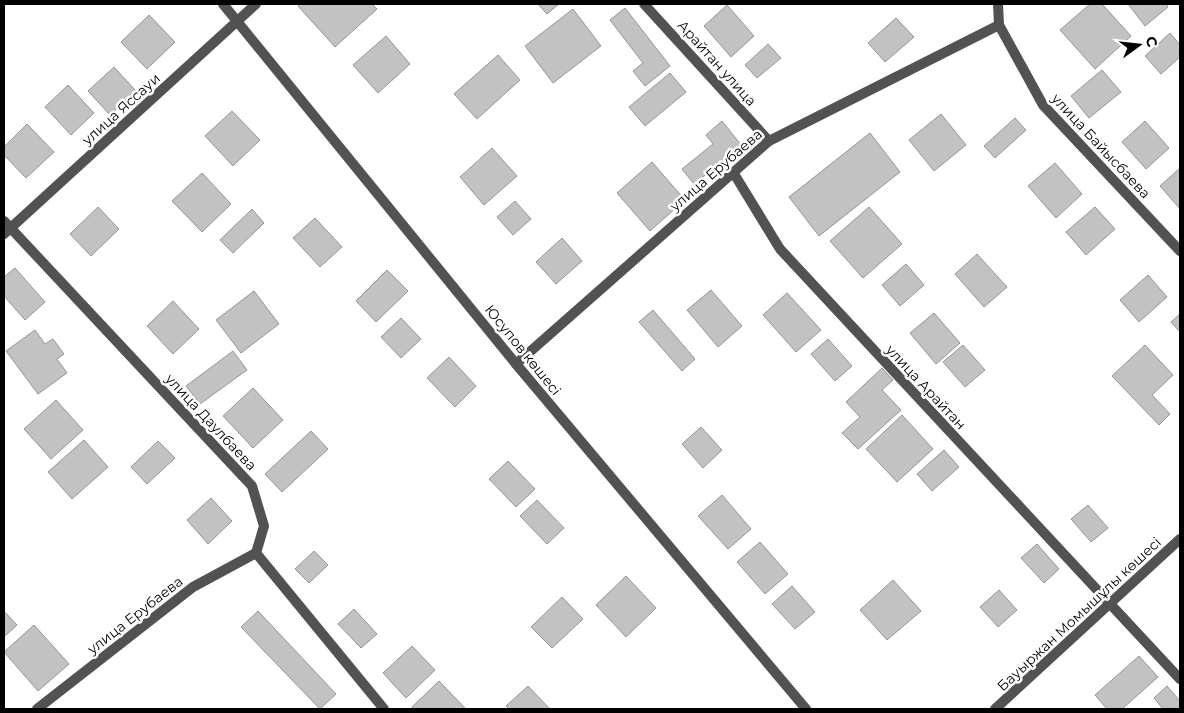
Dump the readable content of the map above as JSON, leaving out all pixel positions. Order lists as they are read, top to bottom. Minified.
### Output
{"streets":{"street":["Арайтан улица","улица Яссауи","улица Байысбаева","улица Ерубаева","Юсупов көшесі","улица Арайтан","улица Даулбаева","Бауыржан Момышұлы көшесі"]},"crossings":[["Арайтан улица","улица Ерубаева"],["улица Яссауи","Юсупов көшесі"],["улица Яссауи","улица Даулбаева"],["улица Байысбаева","улица Ерубаева"],["улица Ерубаева","Юсупов көшесі"],["улица Ерубаева","улица Арайтан"],["улица Ерубаева","улица Даулбаева"],["улица Арайтан","Бауыржан Момышұлы көшесі"]],"north":"right"}
